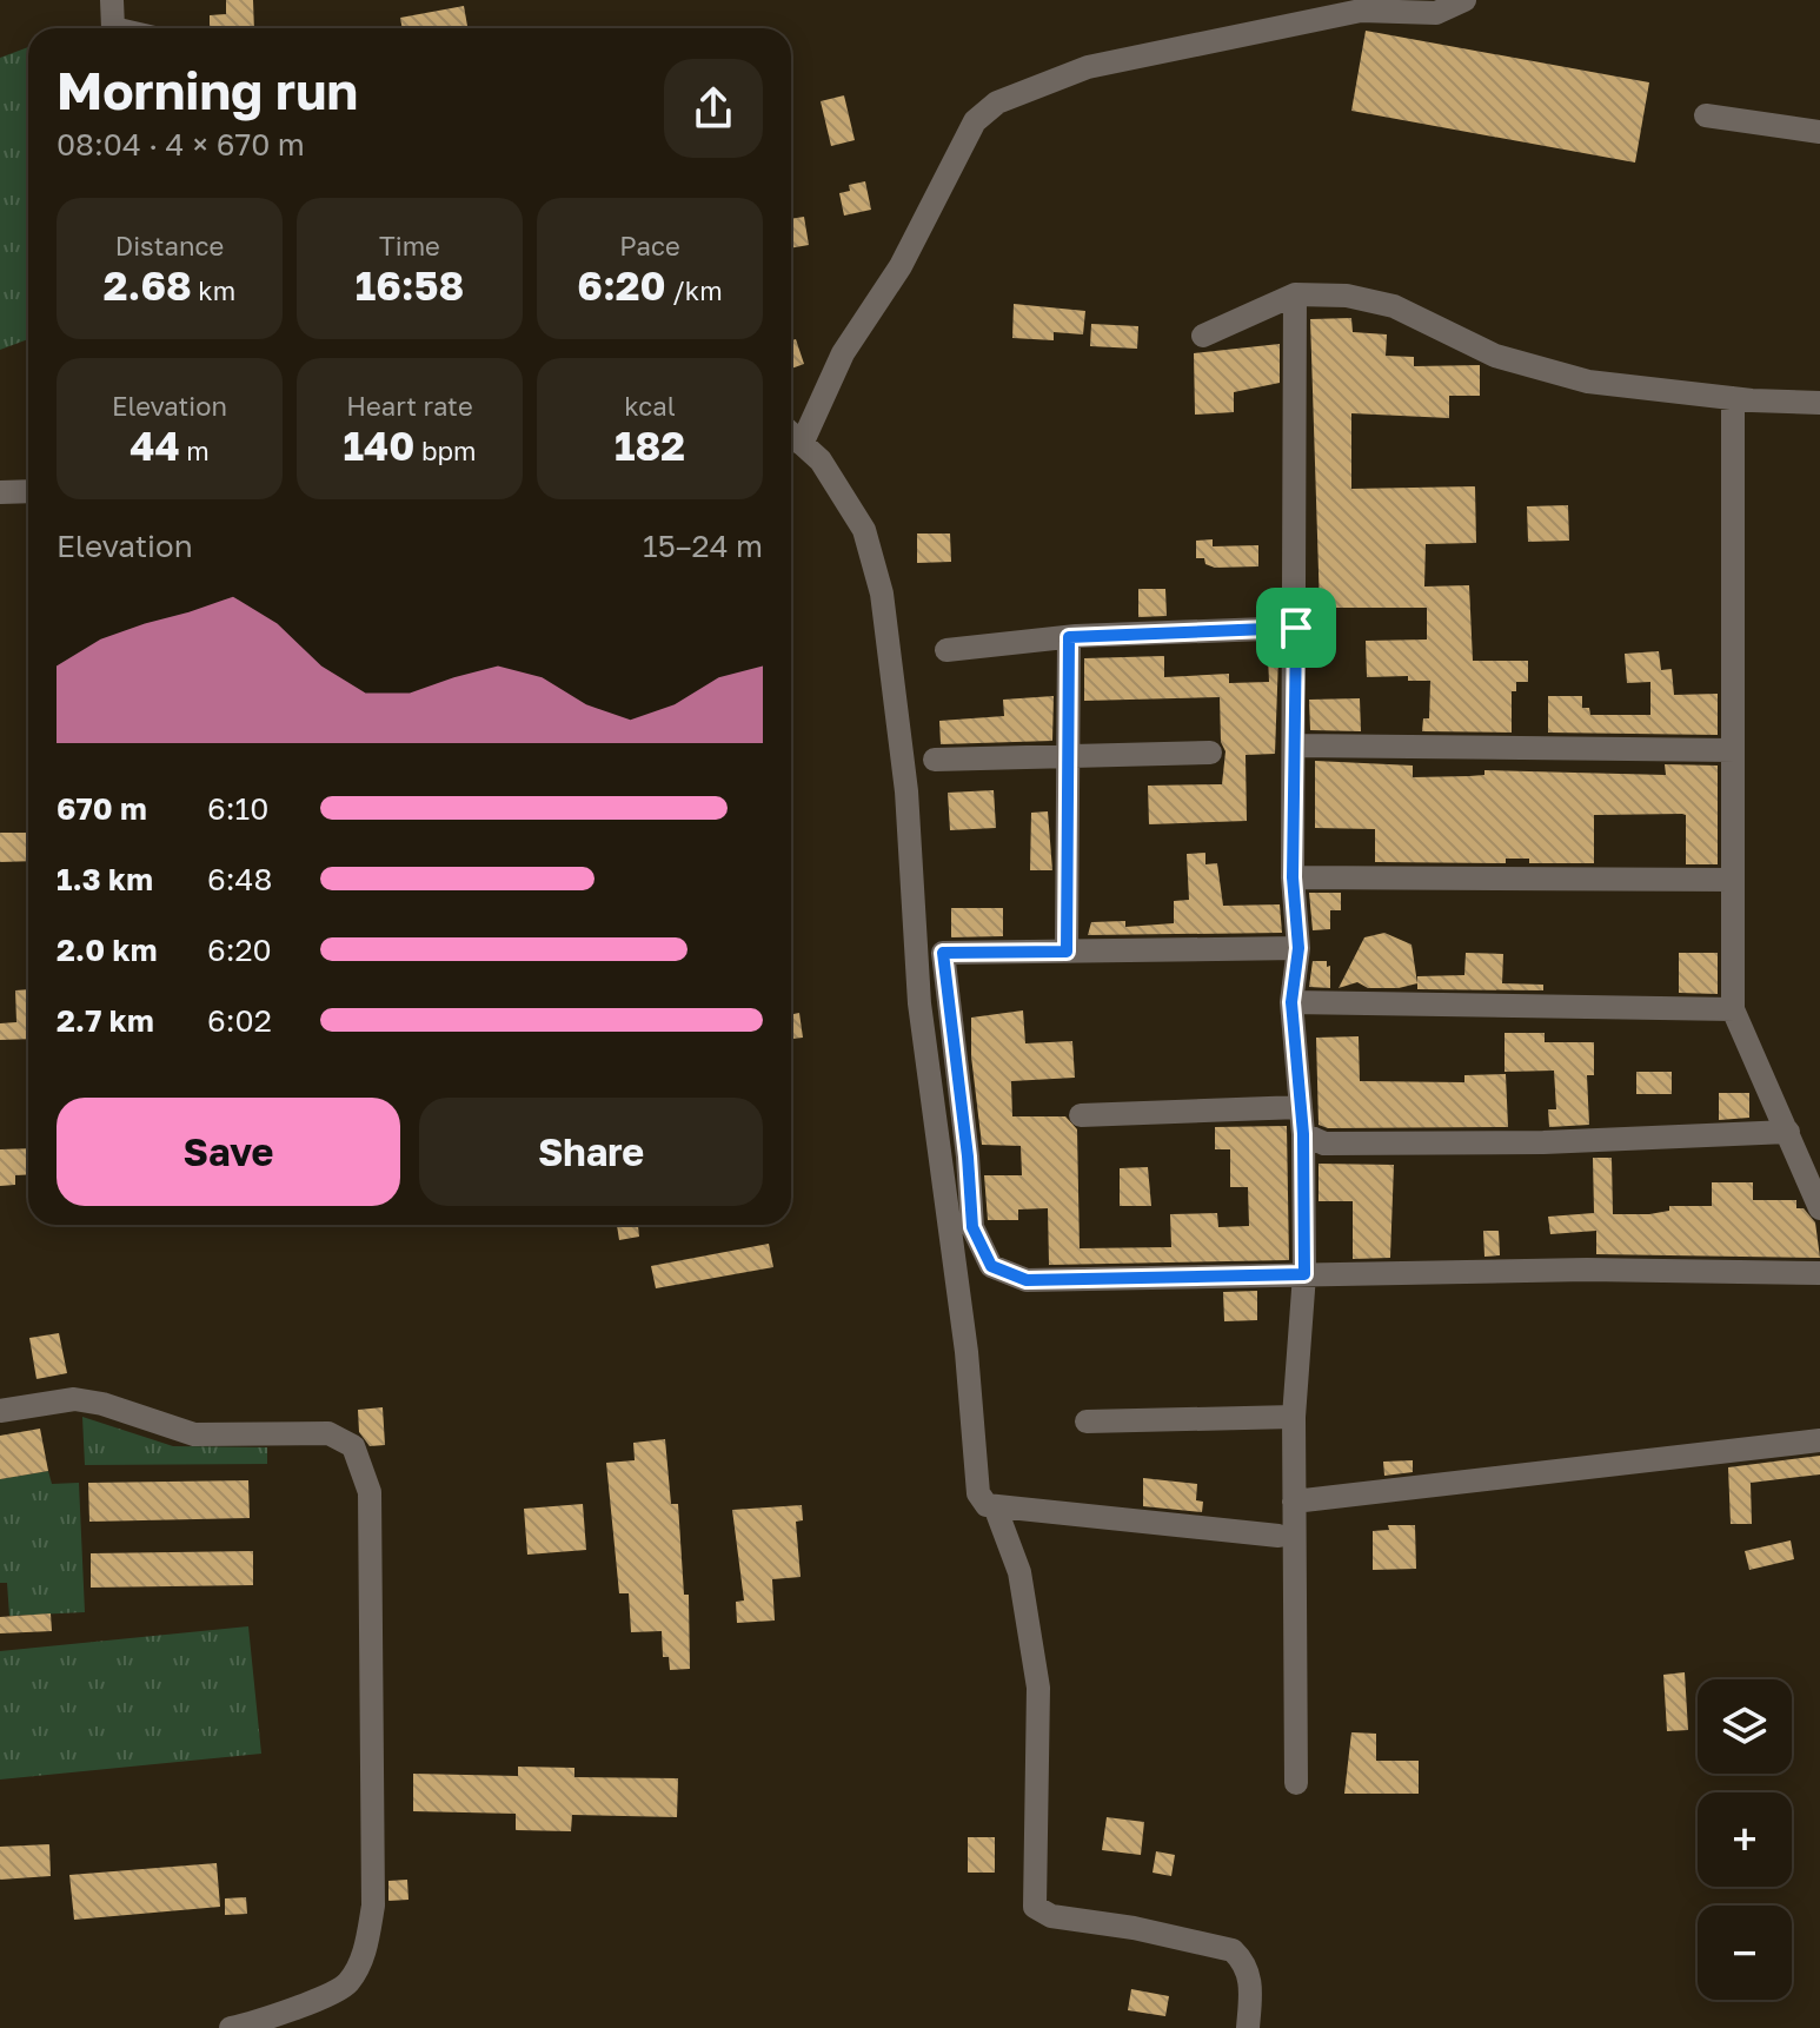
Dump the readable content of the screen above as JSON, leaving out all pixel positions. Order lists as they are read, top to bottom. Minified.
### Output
{"page":{"heading":["Morning run","08:04 · 4 × 670 m"],"stats":[["Distance","2.68 km"],["Time","16:58"],["Pace","6:20 /km"],["Elevation","44 m"],["Heart rate","140 bpm"],["kcal","182"]],"chart":["Elevation","15–24 m"],"list":[{"name":"670 m","note":"6:10"},{"name":"1.3 km","note":"6:48"},{"name":"2.0 km","note":"6:20"},{"name":"2.7 km","note":"6:02"}],"buttons":["Save","Share"],"map_buttons":["+","−"]}}
